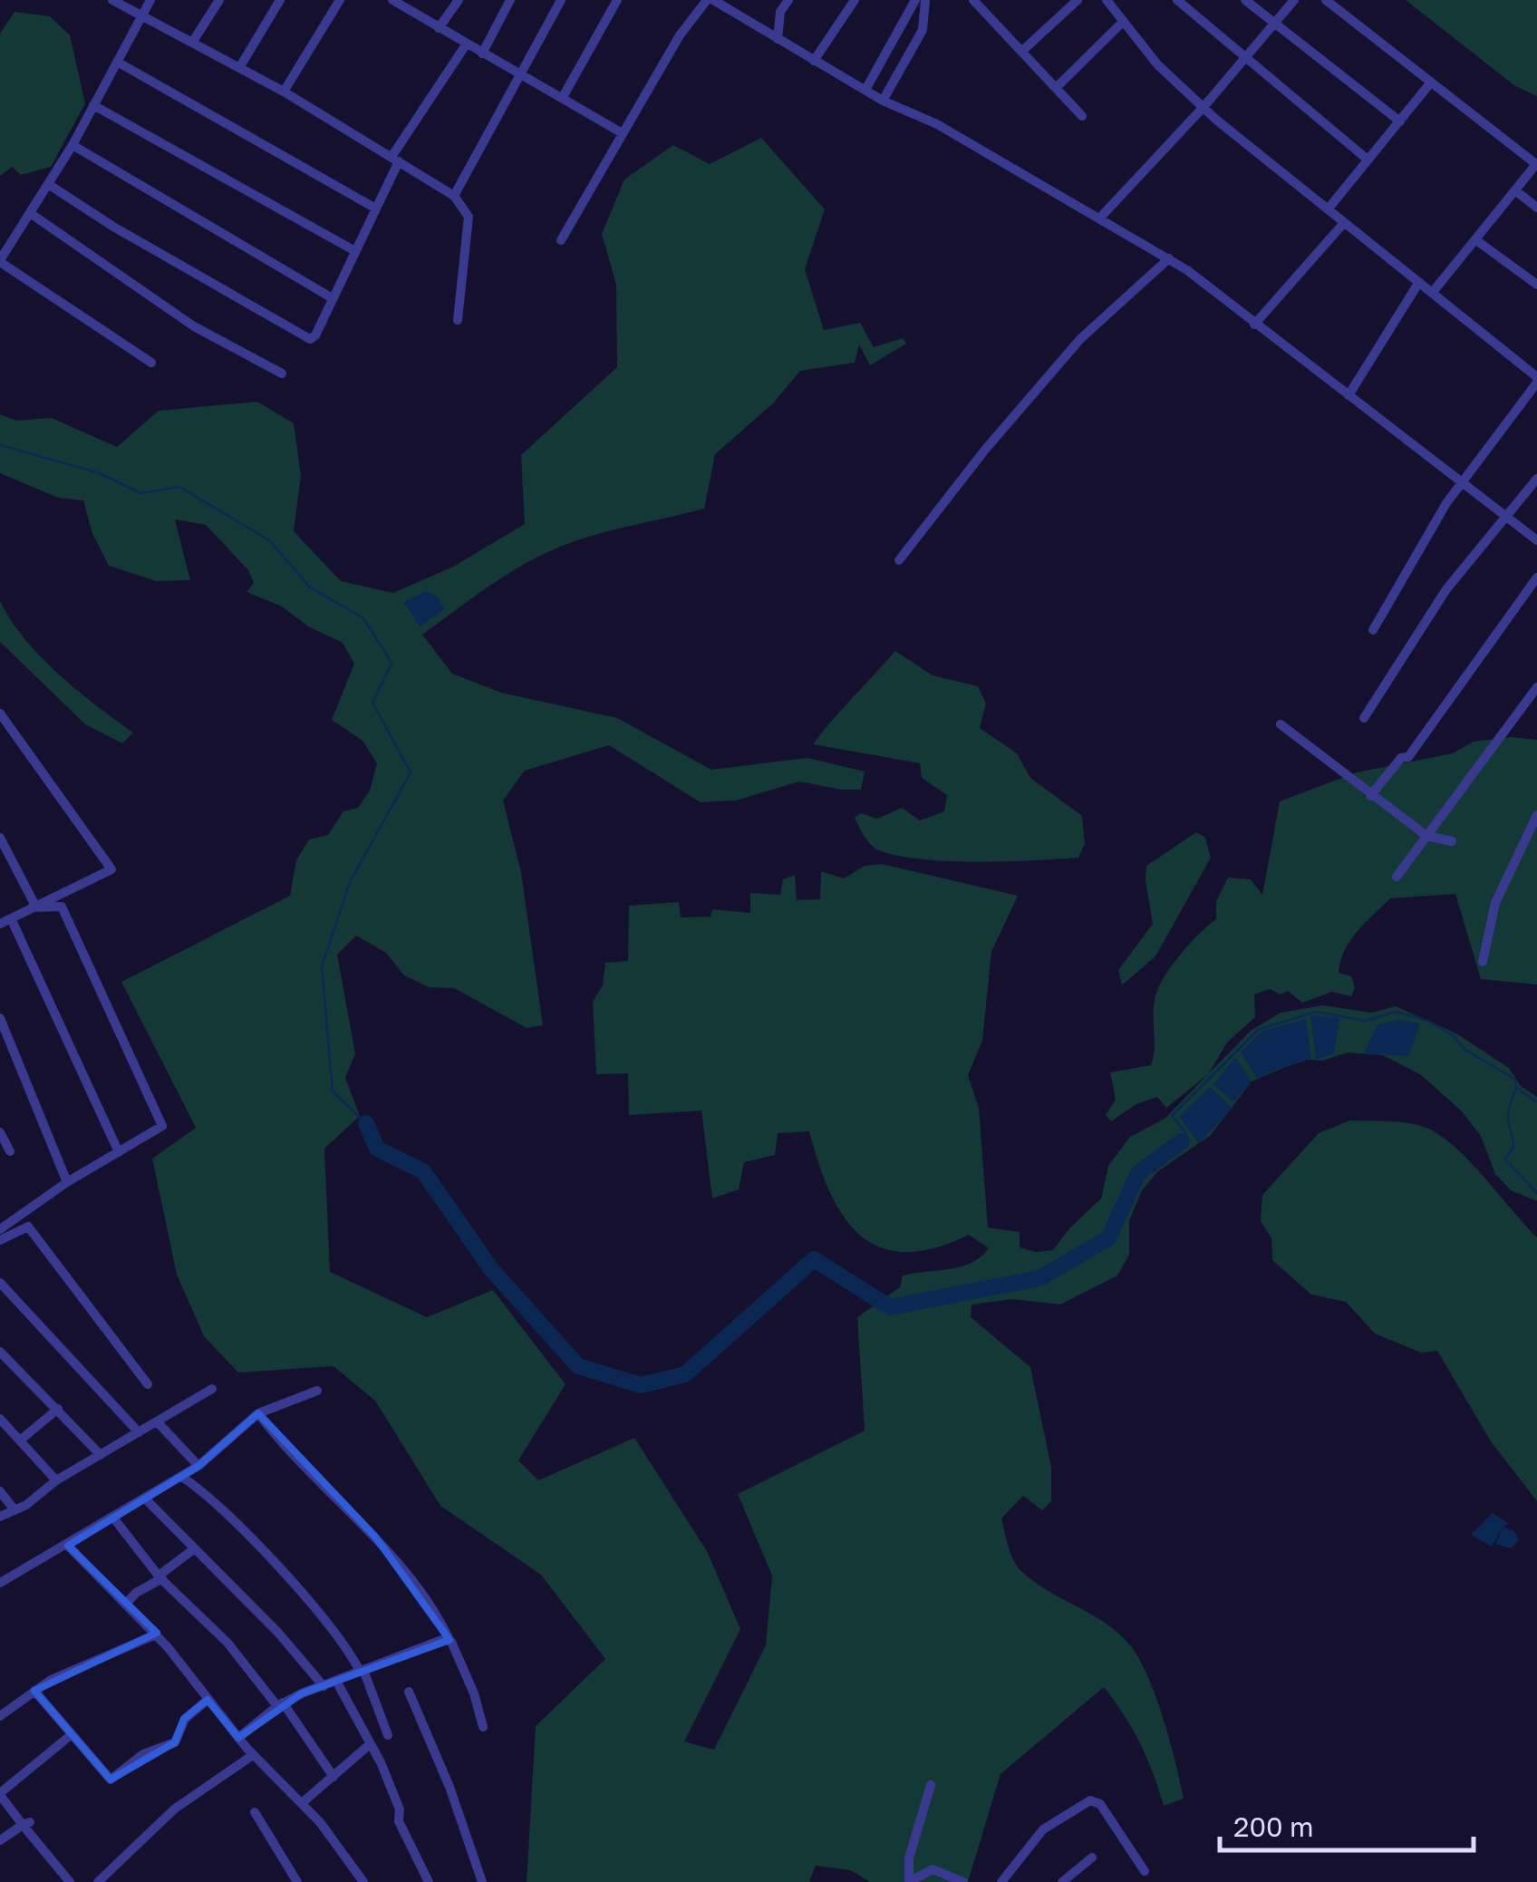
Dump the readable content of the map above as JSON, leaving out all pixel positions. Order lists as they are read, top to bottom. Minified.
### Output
{"scale_bar":"200 m"}
